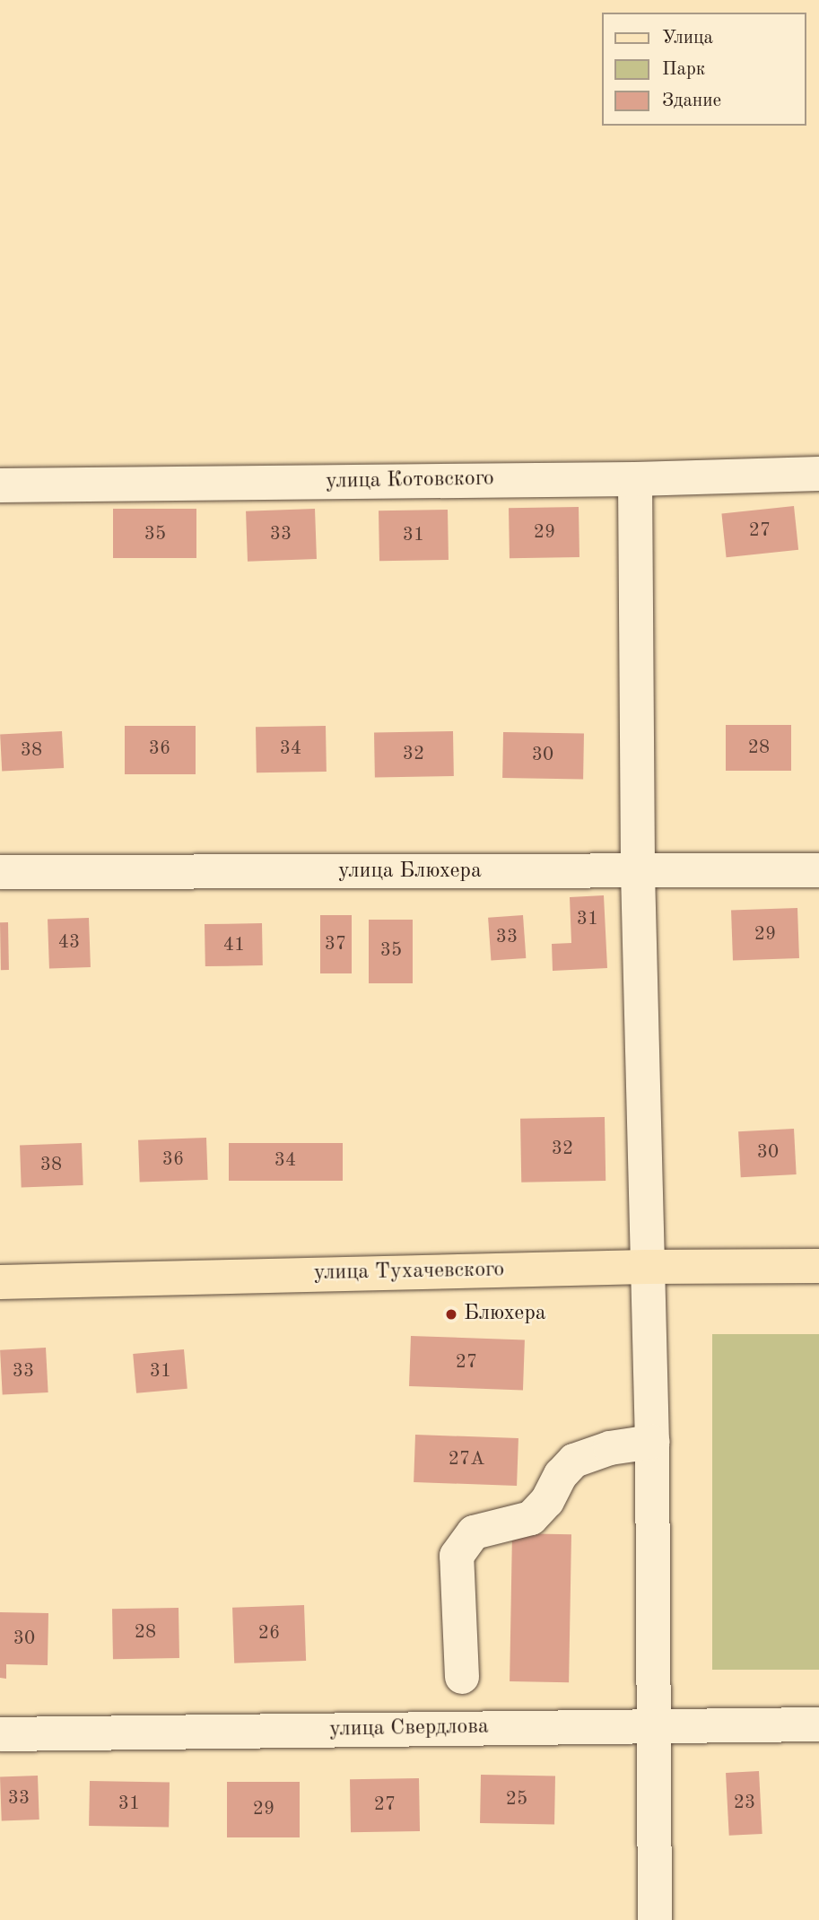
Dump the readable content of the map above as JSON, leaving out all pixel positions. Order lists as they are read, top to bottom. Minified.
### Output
{"streets":{"main road":["улица Тухачевского"],"street":["улица Котовского","улица Блюхера","улица Свердлова"]},"places":["Блюхера"],"house_numbers":["27","29","35","33","31","28","36","34","38","32","30","31","29","33","43","37","41","35","32","30","36","34","38","27","33","31","27А","28","26","30","33","25","23","31","27","29"],"legend":["Улица","Парк","Здание"]}
